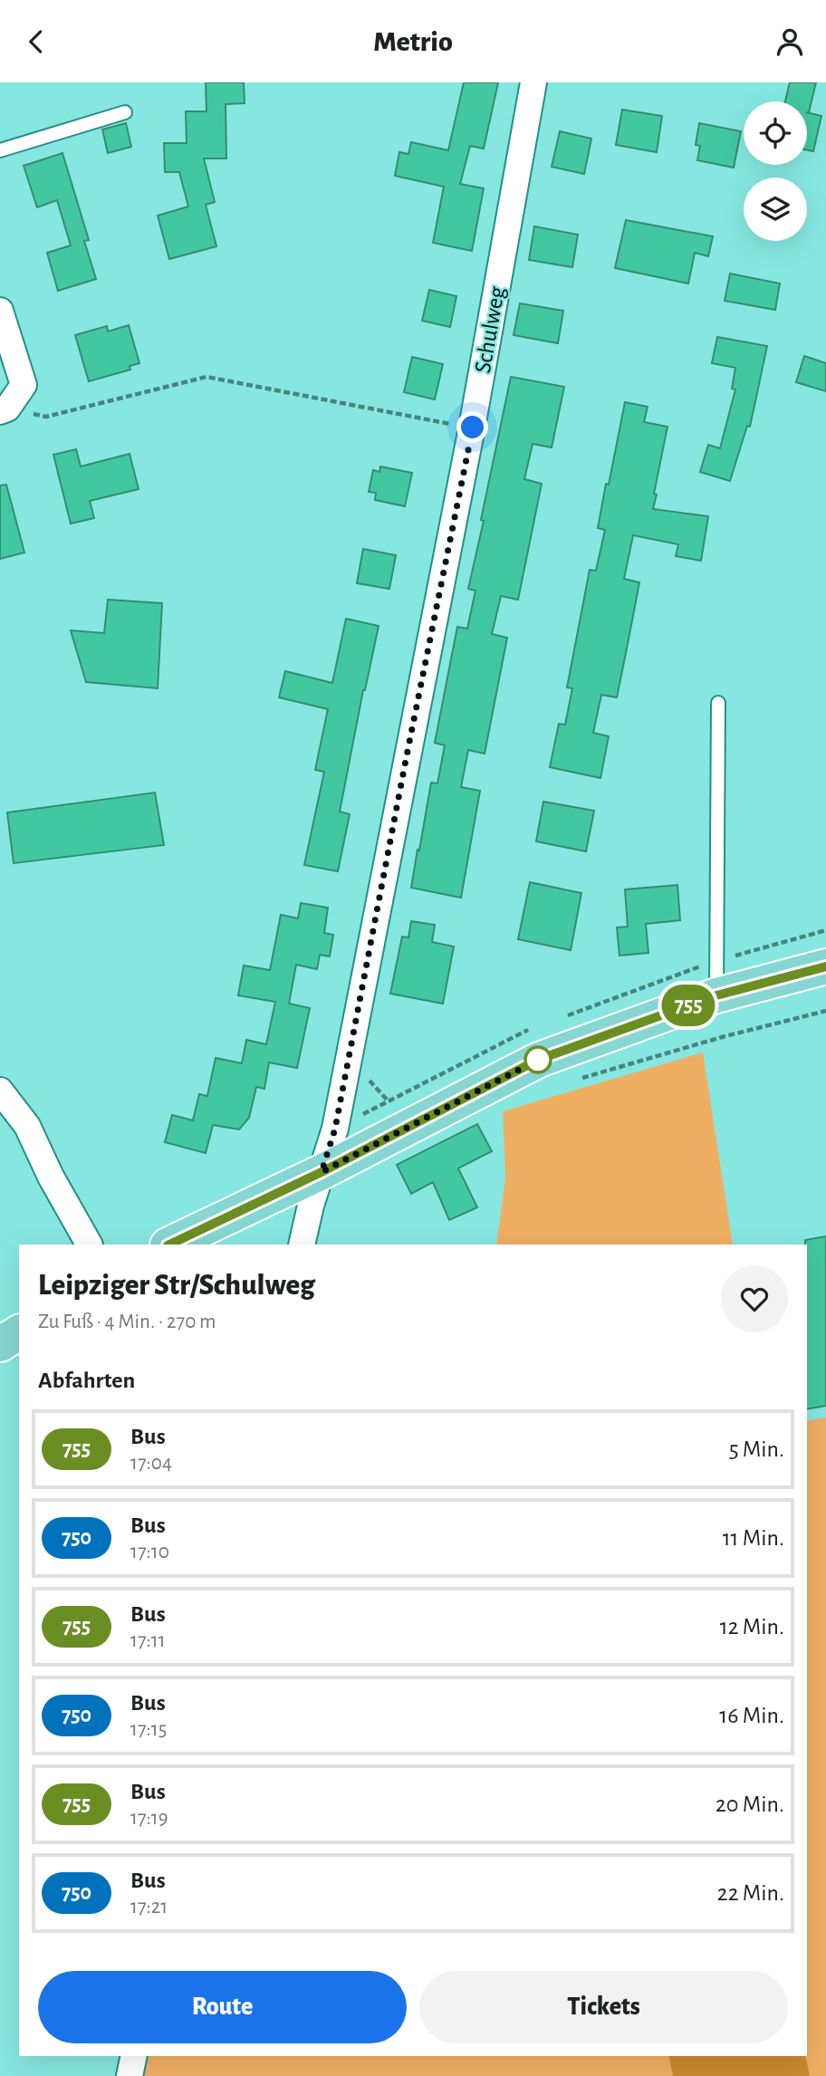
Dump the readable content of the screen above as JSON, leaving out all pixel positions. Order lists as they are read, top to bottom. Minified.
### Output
{"streets":{"street":["Schulweg"]},"lines":["bus line 755"],"page":{"header":"Metrio","on_map":"755","heading":[["Leipziger Str/Schulweg","Zu Fuß · 4 Min. · 270 m"],"Abfahrten"],"list":[{"mark":"755","name":"Bus","note":"17:04","value":"5 Min."},{"mark":"750","name":"Bus","note":"17:10","value":"11 Min."},{"mark":"755","name":"Bus","note":"17:11","value":"12 Min."},{"mark":"750","name":"Bus","note":"17:15","value":"16 Min."},{"mark":"755","name":"Bus","note":"17:19","value":"20 Min."},{"mark":"750","name":"Bus","note":"17:21","value":"22 Min."}],"buttons":["Route","Tickets"]}}
